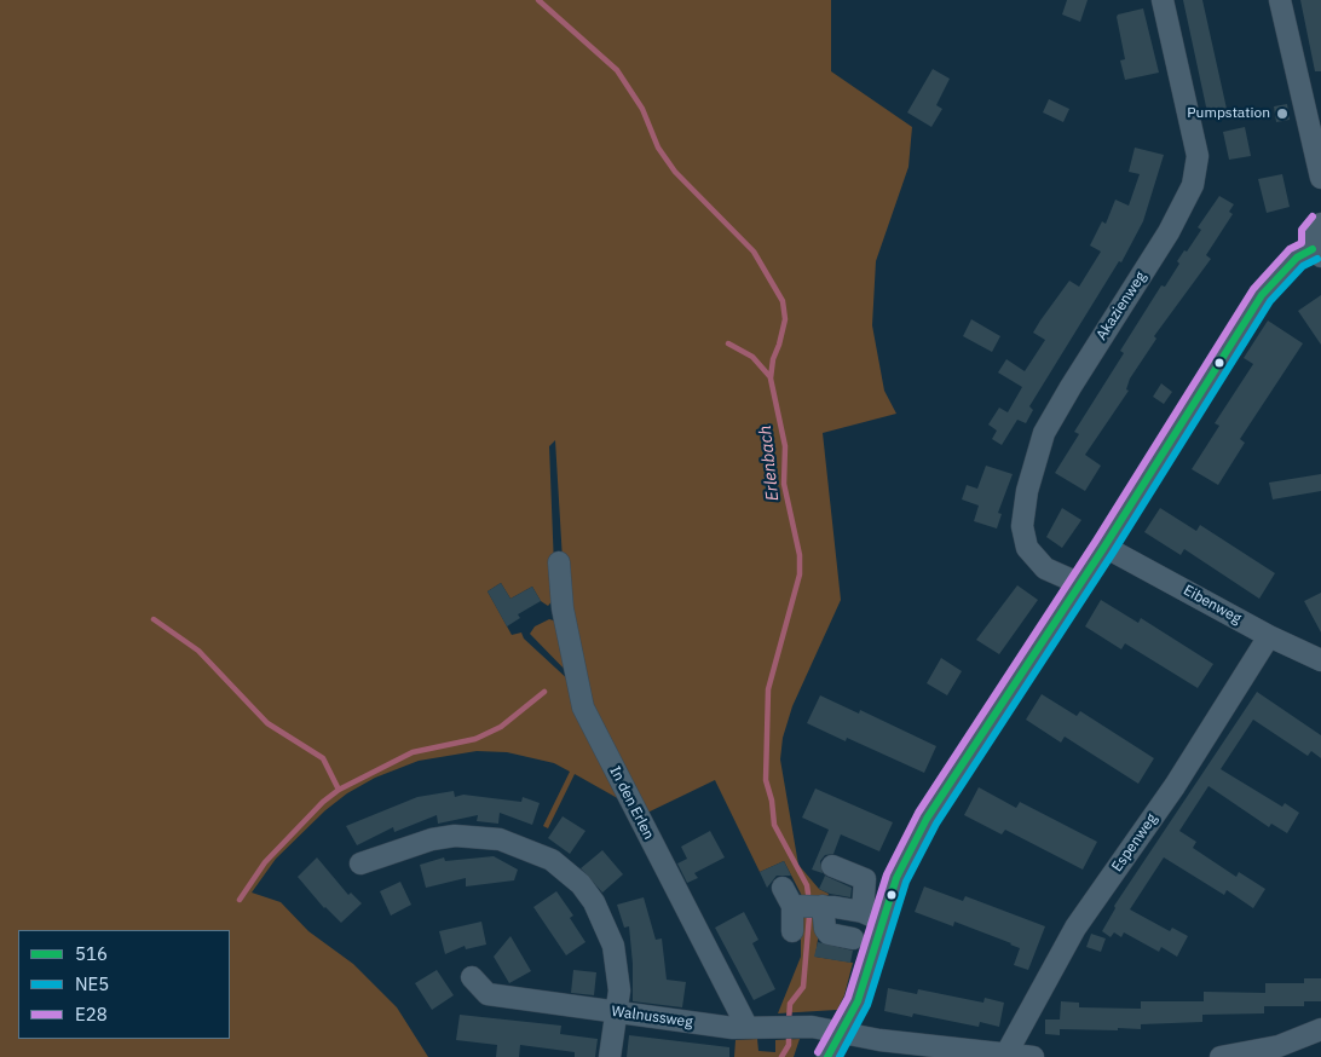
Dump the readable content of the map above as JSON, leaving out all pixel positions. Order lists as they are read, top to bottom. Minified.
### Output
{"streets":{"street":["Akazienweg","Eibenweg","In den Erlen","Espenweg","Walnussweg"]},"crossings":[["Eibenweg","Espenweg"],["In den Erlen","Walnussweg"],["Espenweg","Walnussweg"]],"water":["Erlenbach"],"places":["Pumpstation"],"lines":["transit line E28","transit line 516","transit line NE5"],"legend":["516","NE5","E28"]}
